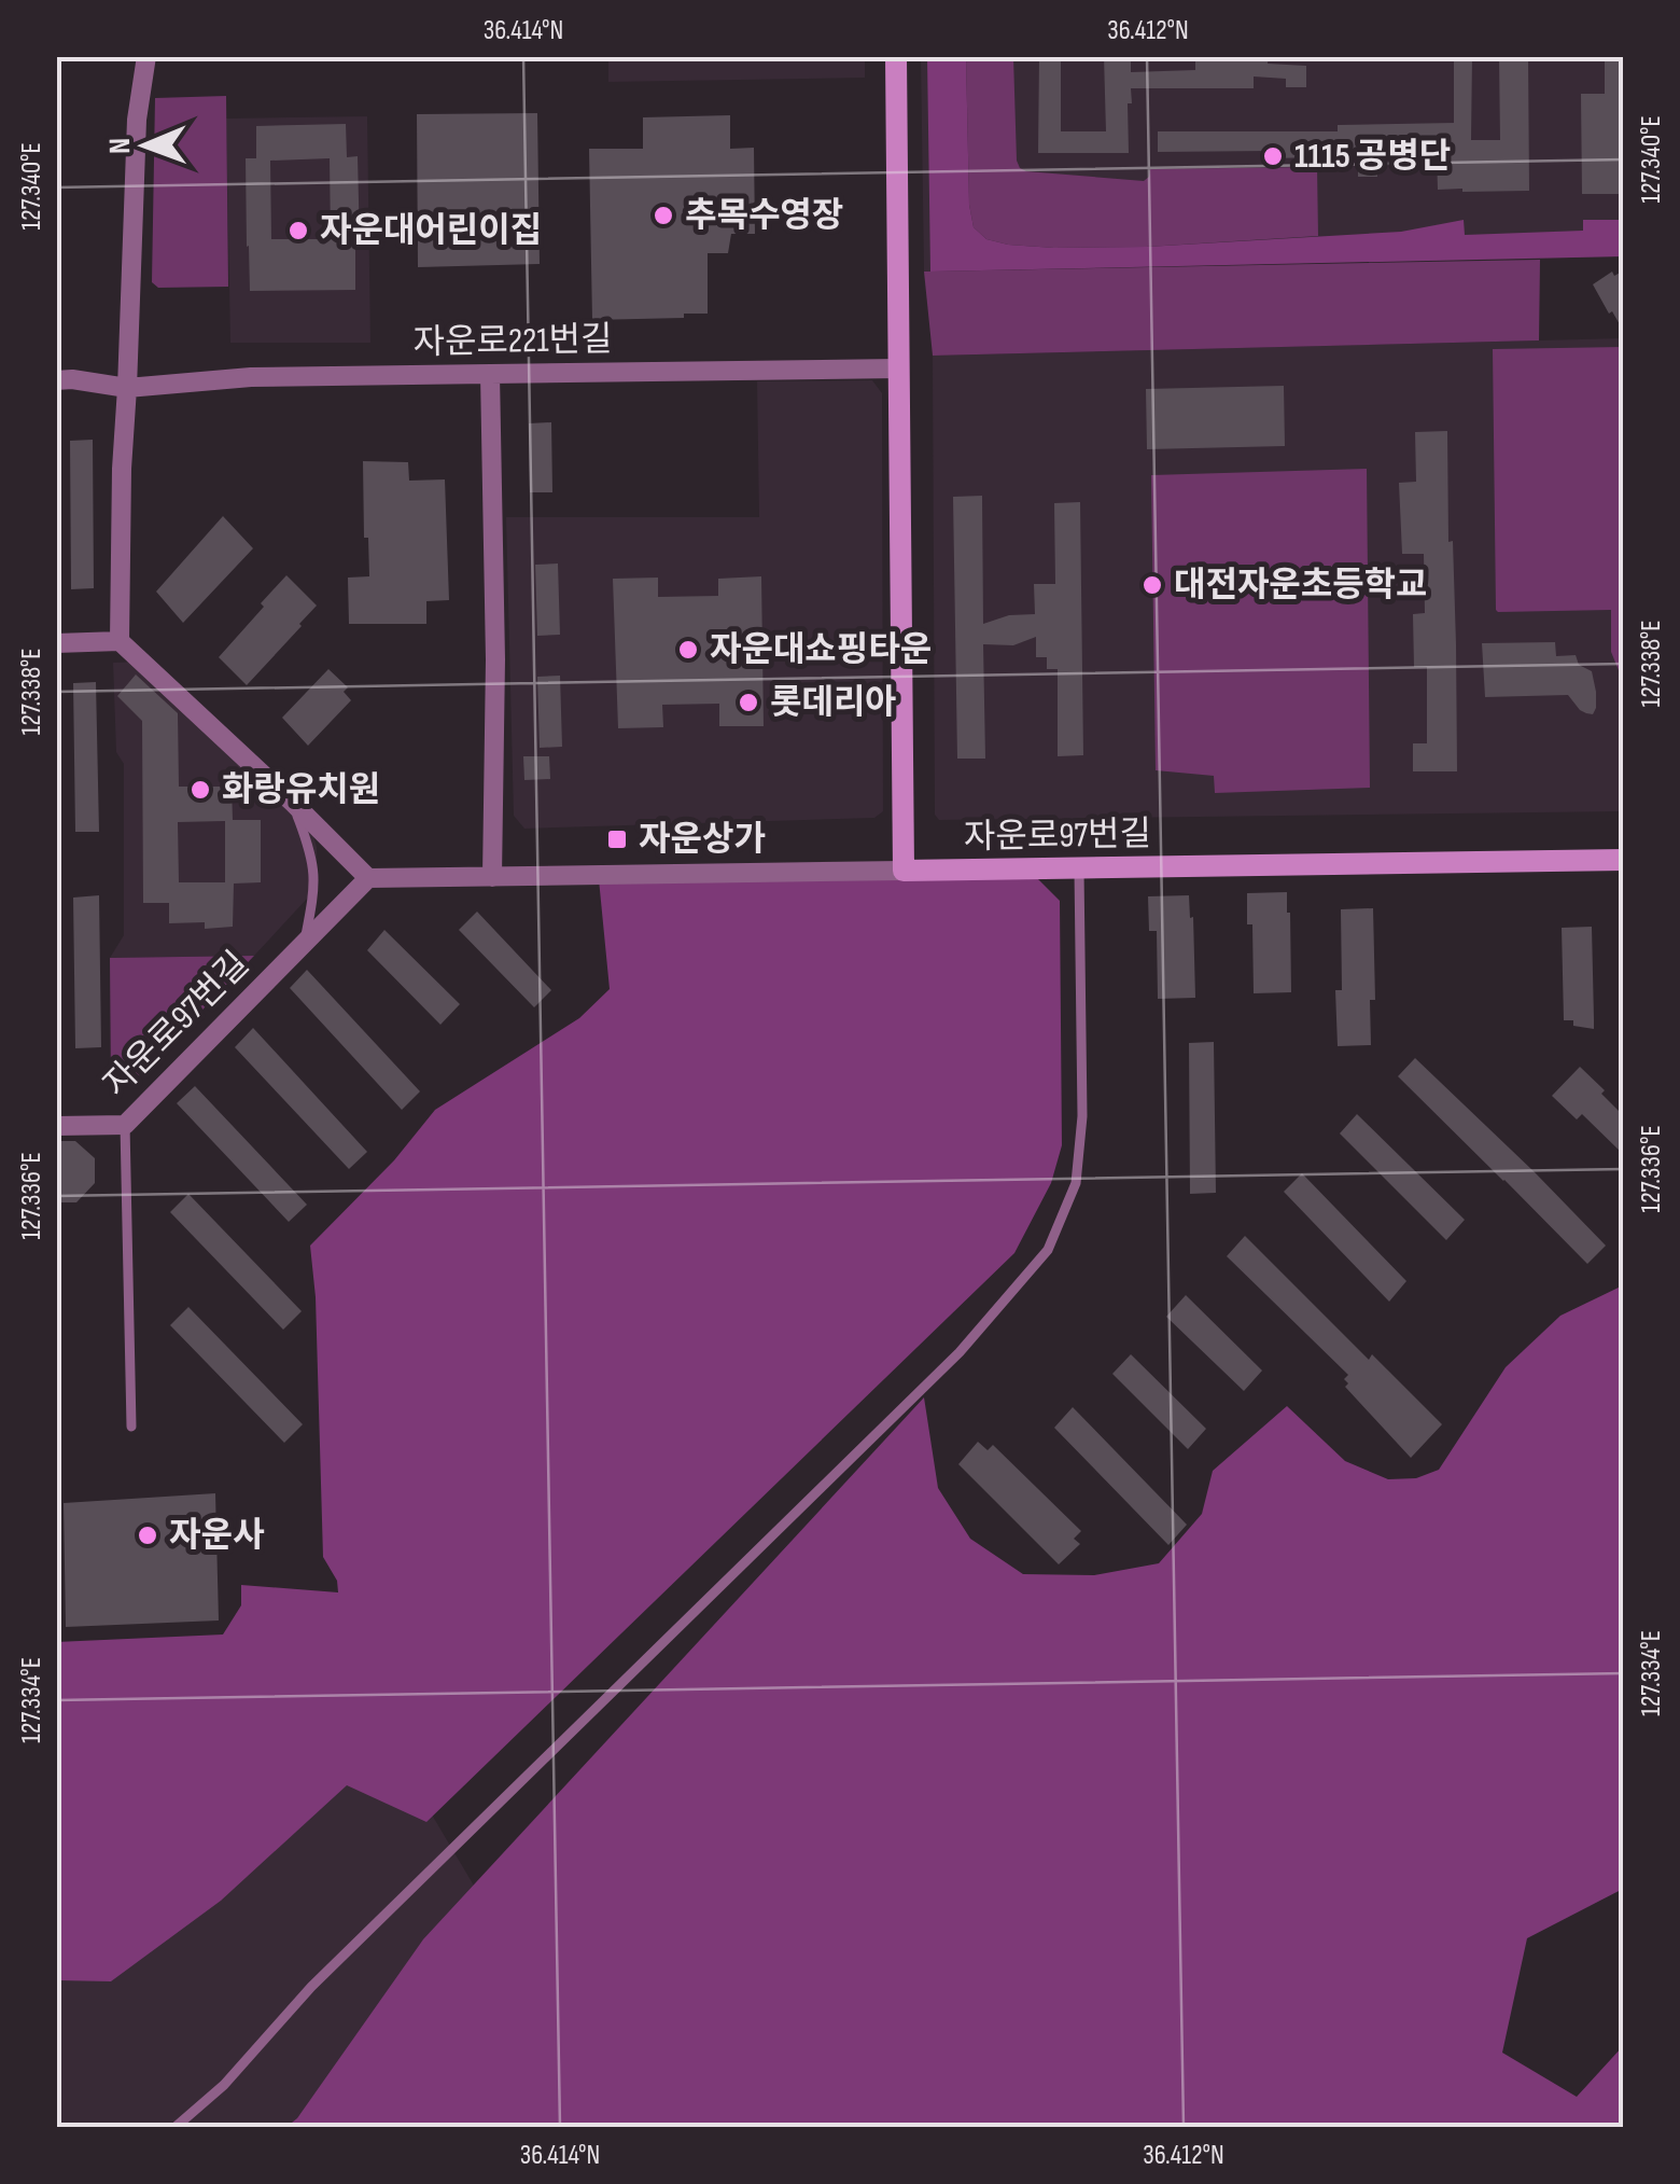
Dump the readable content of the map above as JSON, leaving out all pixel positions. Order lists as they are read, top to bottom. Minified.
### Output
{"streets":{"street":["자운로221번길","자운로97번길"]},"places":{"other":["1115 공병단","추목수영장","자운대어린이집","대전자운초등학교","자운대쇼핑타운","롯데리아","화랑유치원","자운사"],"transit":["자운상가"]},"north":"left","coordinates":["36.414°N","36.412°N","127.340°E","127.338°E","127.336°E","127.334°E"]}
